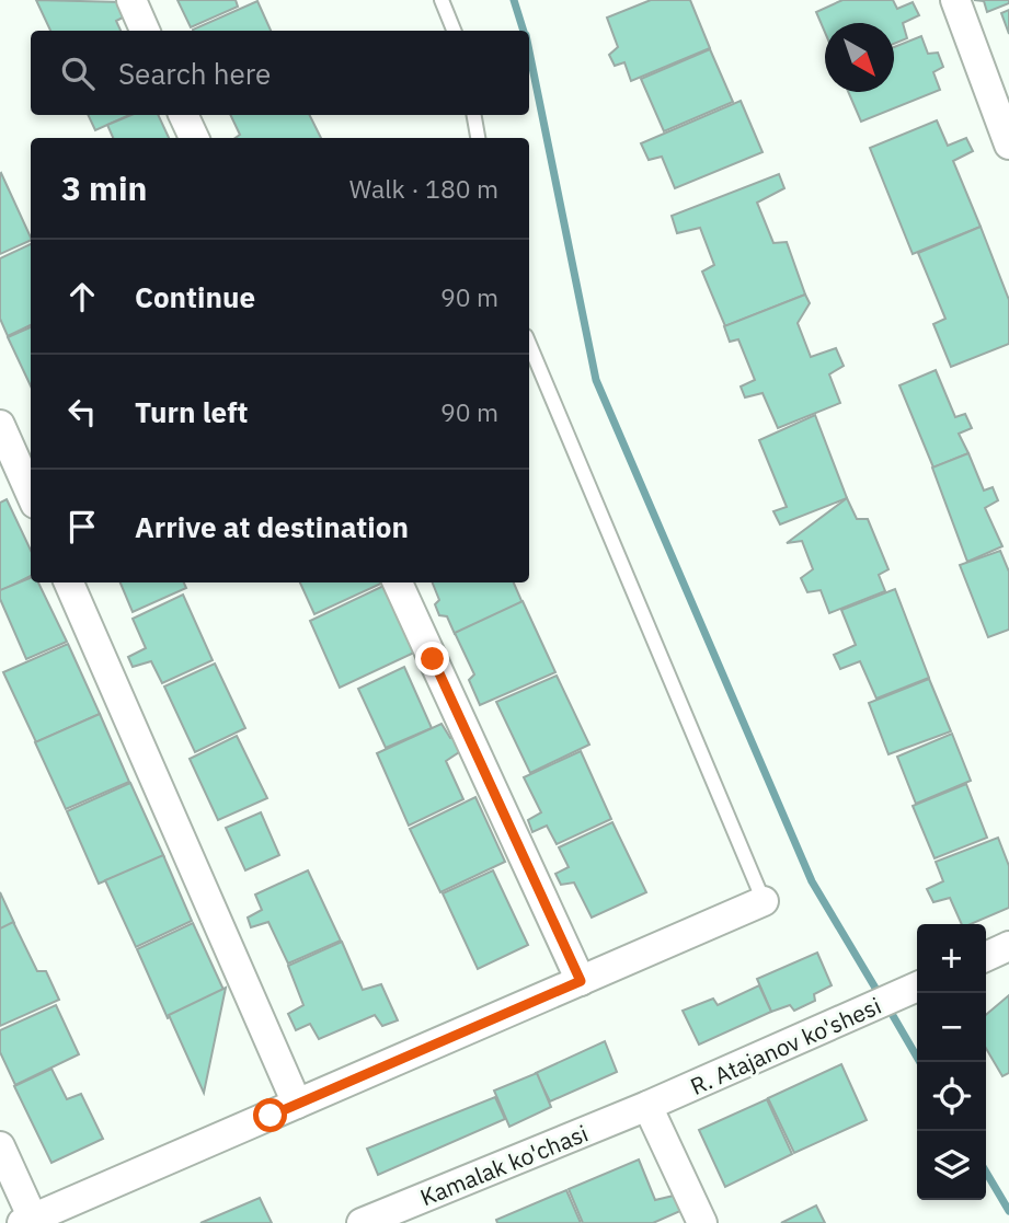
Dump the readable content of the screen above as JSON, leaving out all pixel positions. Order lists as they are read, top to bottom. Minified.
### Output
{"streets":{"street":["R. Atajanov ko'shesi","Kamalak ko'chasi"]},"crossings":[["R. Atajanov ko'shesi","Kamalak ko'chasi"]],"north":"bottom right","page":{"search":"Search here","heading":["3 min","Walk · 180 m"],"list":[["Continue","90 m"],["Turn left","90 m"],"Arrive at destination"],"map_buttons":["+","−"]}}
